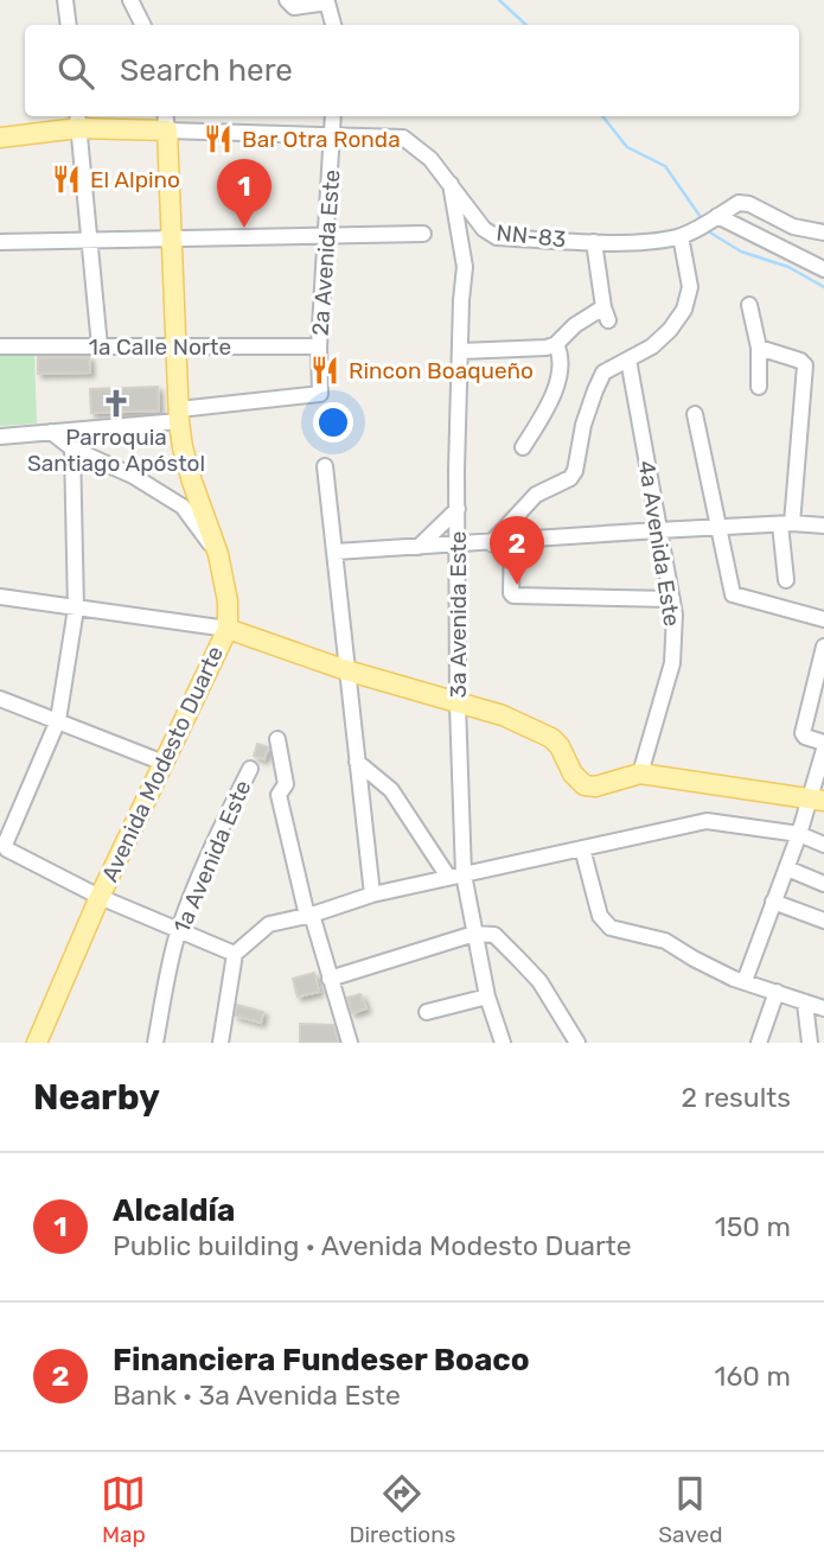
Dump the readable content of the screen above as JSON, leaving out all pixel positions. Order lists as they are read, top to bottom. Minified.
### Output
{"streets":{"main road":["Avenida Modesto Duarte"],"street":["NN-83","2a Avenida Este","1a Calle Norte","4a Avenida Este","3a Avenida Este","1a Avenida Este"]},"crossings":[["NN-83","2a Avenida Este"],["NN-83","3a Avenida Este"],["NN-83","Avenida Modesto Duarte"],["2a Avenida Este","1a Calle Norte"],["2a Avenida Este","Avenida Modesto Duarte"],["1a Calle Norte","Avenida Modesto Duarte"]],"places":{"restaurant":["Bar Otra Ronda","El Alpino","Rincon Boaqueño"],"church":["Parroquia Santiago Apóstol"]},"page":{"search":"Search here","pins":["1","2"],"heading":["Nearby","2 results"],"list":[{"mark":"1","name":"Alcaldía","note":"Public building · Avenida Modesto Duarte","value":"150 m"},{"mark":"2","name":"Financiera Fundeser Boaco","note":"Bank · 3a Avenida Este","value":"160 m"}],"nav":["Map","Directions","Saved"]}}
